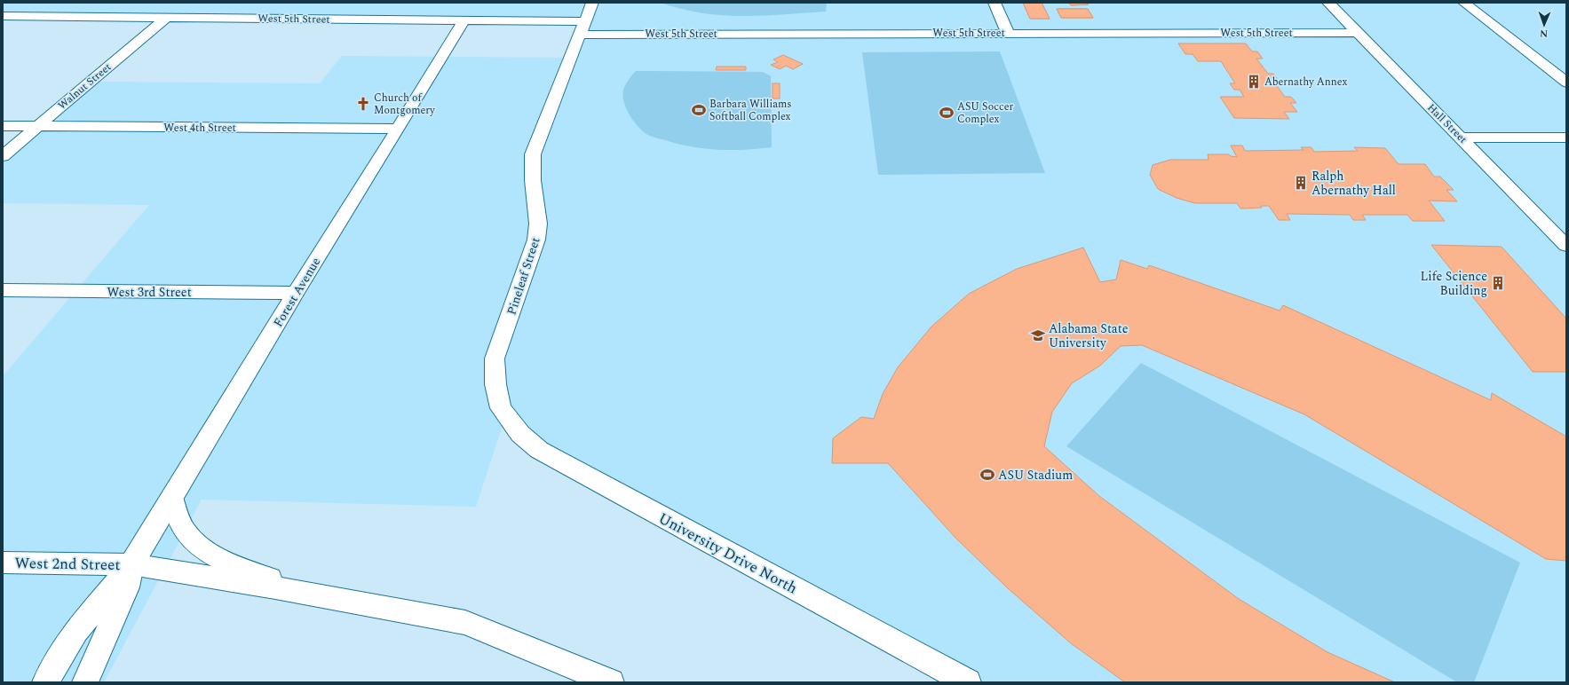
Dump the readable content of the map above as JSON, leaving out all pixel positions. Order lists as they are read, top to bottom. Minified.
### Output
{"streets":{"main road":["West 5th Street","Walnut Street","Hall Street","West 4th Street","Pineleaf Street","West 3rd Street","Forest Avenue","University Drive North","West 2nd Street"]},"crossings":[["West 5th Street","Walnut Street"],["West 5th Street","Hall Street"],["West 5th Street","Pineleaf Street"],["West 5th Street","Forest Avenue"],["Walnut Street","West 4th Street"],["West 4th Street","Forest Avenue"],["Pineleaf Street","University Drive North"],["West 3rd Street","Forest Avenue"],["Forest Avenue","West 2nd Street"]],"places":{"building":["Abernathy Annex","Ralph Abernathy Hall","Life Science Building"],"church":["Church of Montgomery"],"sports":["Barbara Williams Softball Complex","ASU Soccer Complex","ASU Stadium"],"school or university":["Alabama State University"]},"north":"bottom"}
